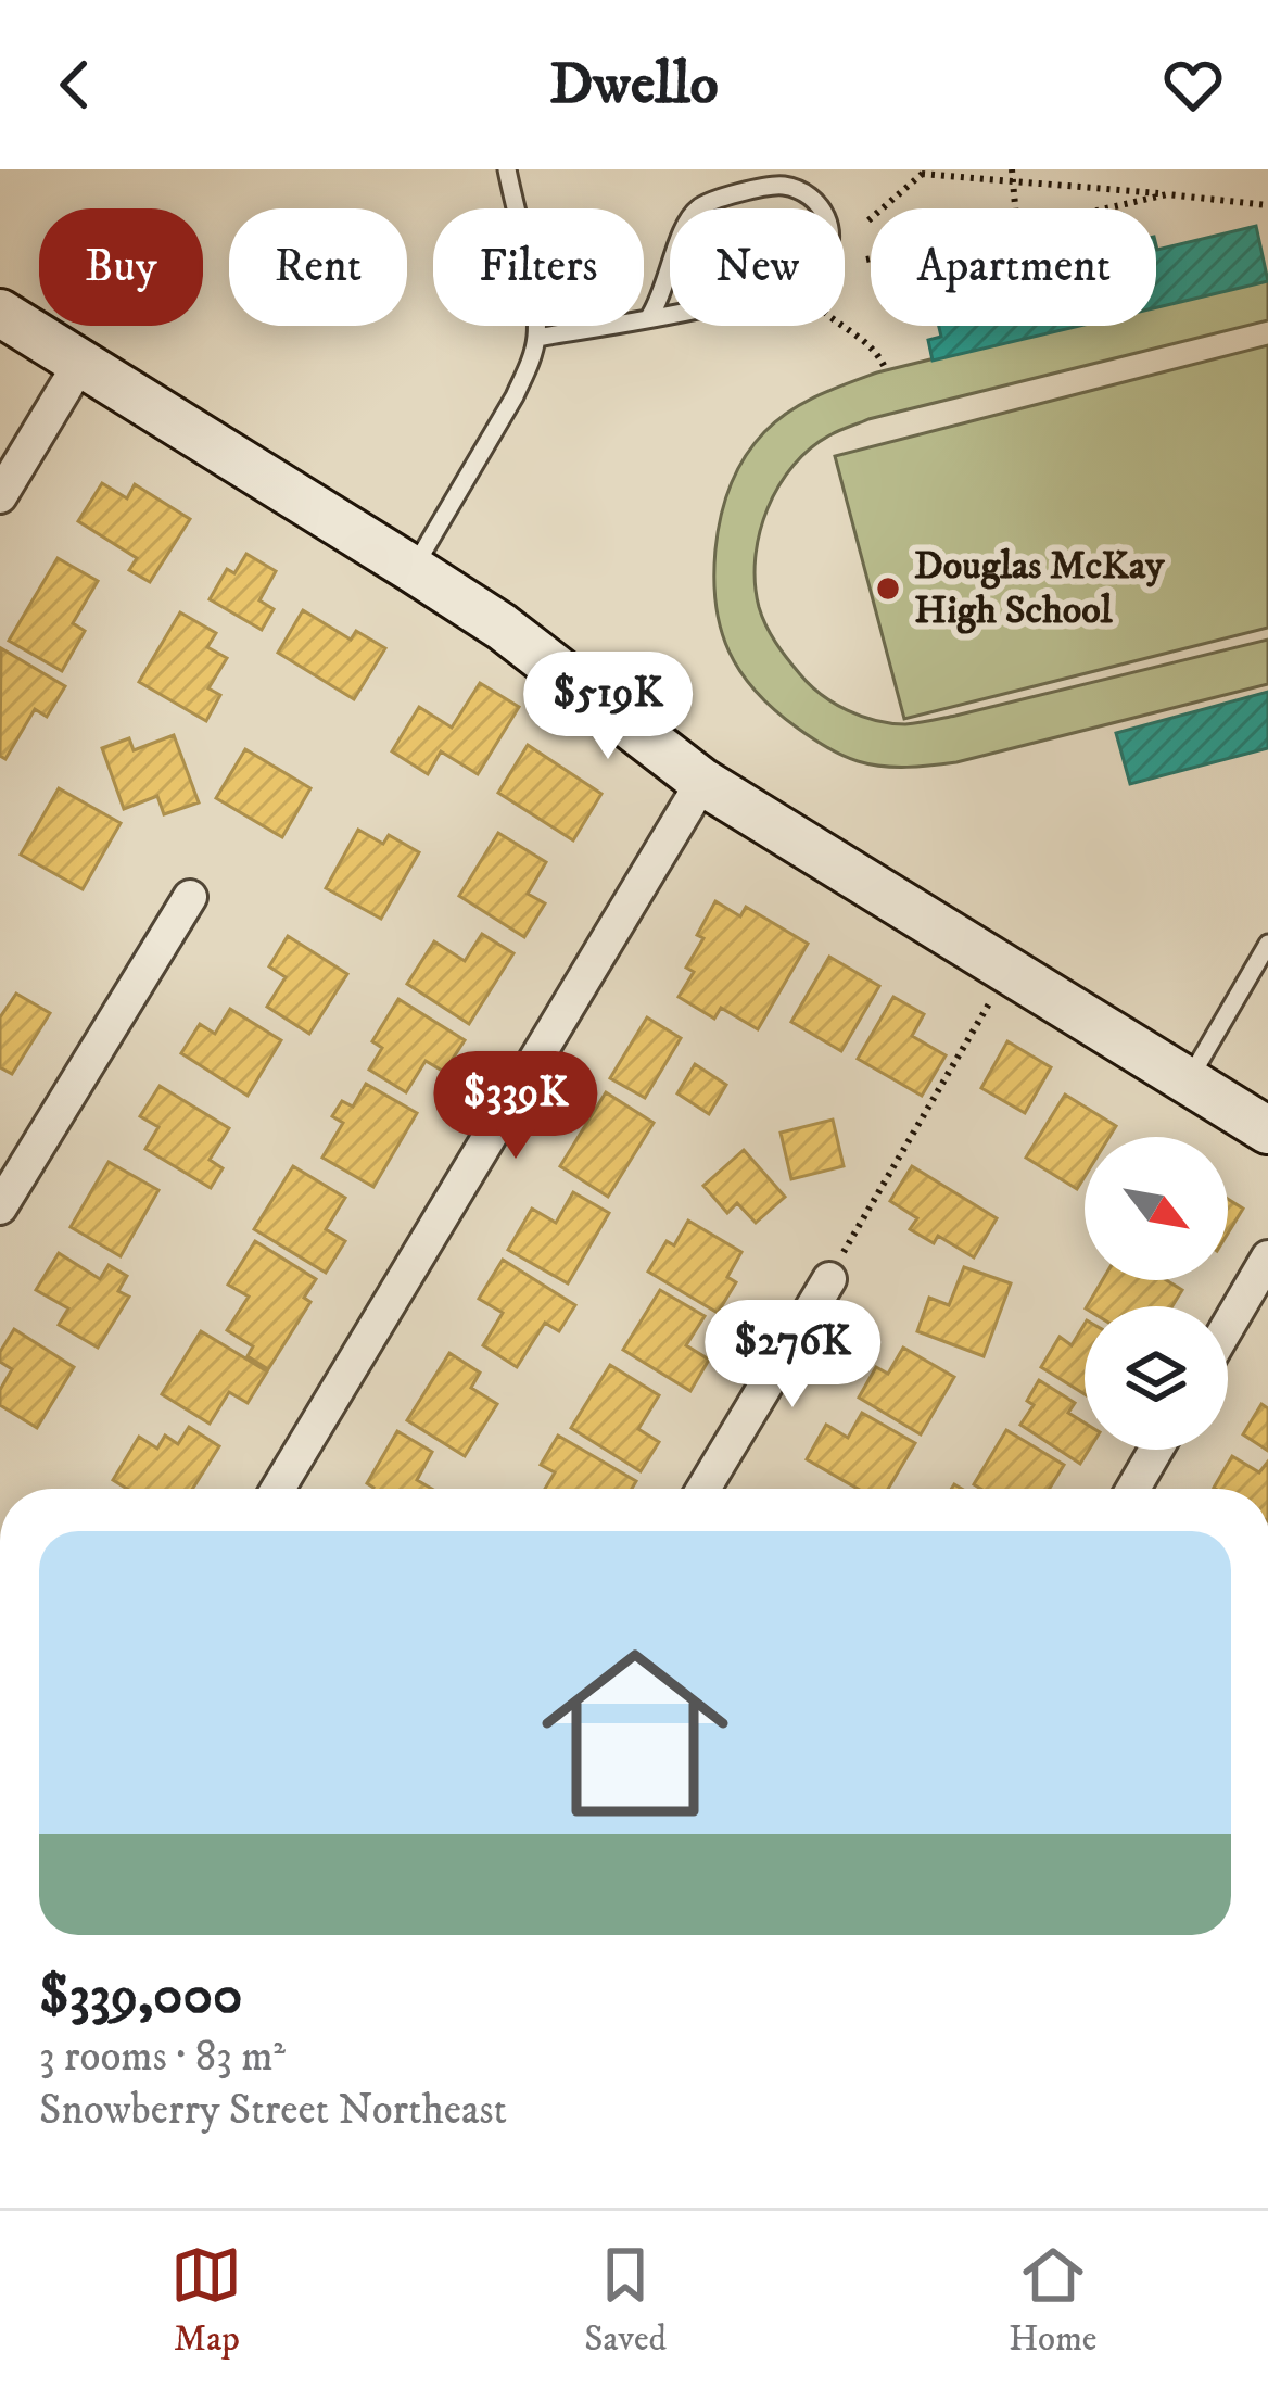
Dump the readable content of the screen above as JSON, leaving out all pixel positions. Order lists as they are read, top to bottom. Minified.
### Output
{"places":["Douglas McKay High School"],"north":"bottom right","page":{"header":"Dwello","chip":["Buy","Rent","Filters","New","Apartment"],"price":["$519K","$339K","$276K"],"list":[{"name":"$339,000","note":"3 rooms · 83 m² · Snowberry Street Northeast"}],"tabs":["Map","Saved","Home"]}}
